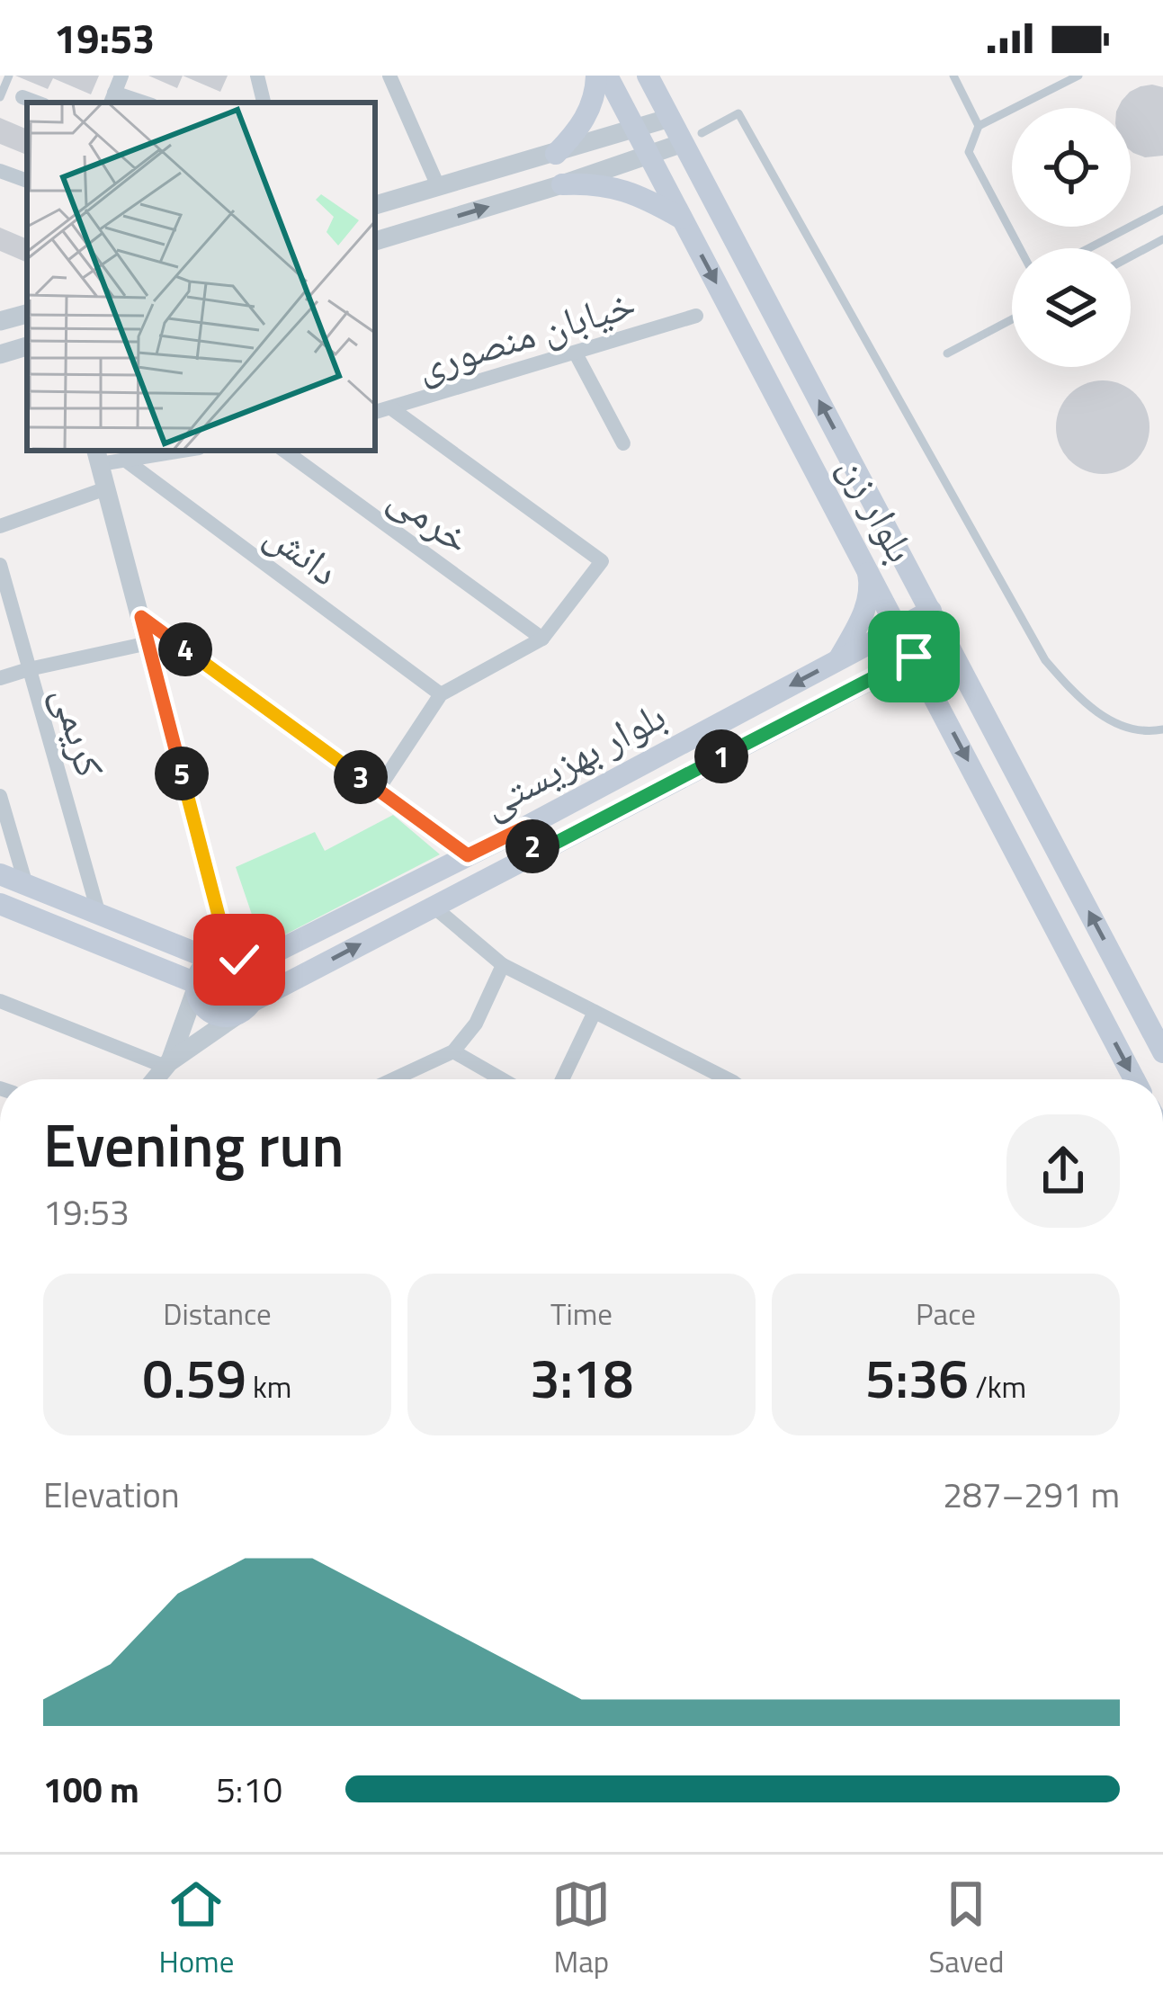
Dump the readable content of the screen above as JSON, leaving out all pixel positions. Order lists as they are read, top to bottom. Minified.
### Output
{"streets":{"main road":["بلوار زن","بلوار بهزیستی"],"street":["خیابان منصوری","خرمی","دانش","کریمی"]},"crossings":[["بلوار زن","بلوار بهزیستی"]],"page":{"status":"19:53","pins":["4","1","5","3","2"],"heading":["Evening run","19:53"],"stats":[["Distance","0.59 km"],["Time","3:18"],["Pace","5:36 /km"]],"chart":["Elevation","287–291 m"],"list":[{"name":"100 m","note":"5:10"}],"tabs":["Home","Map","Saved"]}}
